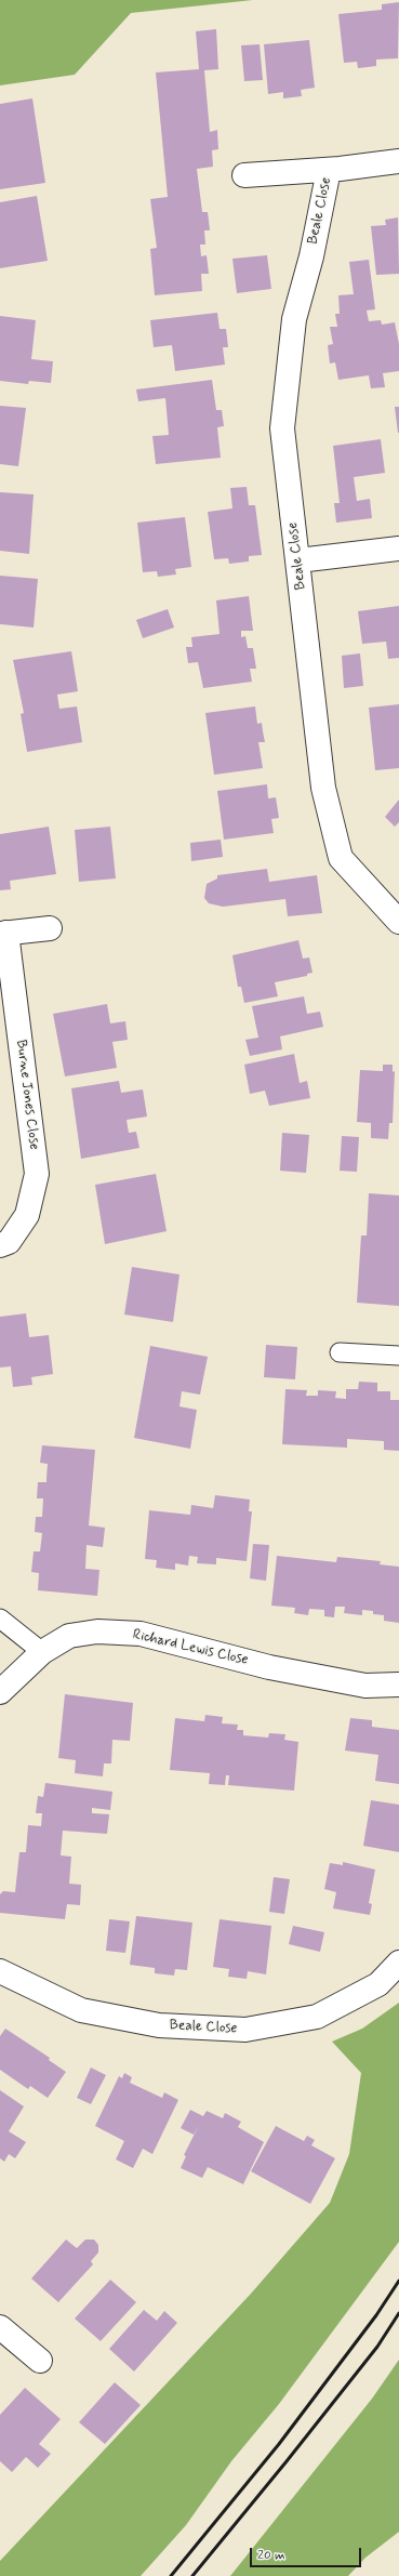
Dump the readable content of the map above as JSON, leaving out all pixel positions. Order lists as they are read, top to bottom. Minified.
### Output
{"streets":{"street":["Beale Close","Burne Jones Close","Richard Lewis Close"]},"scale_bar":"20 m"}
